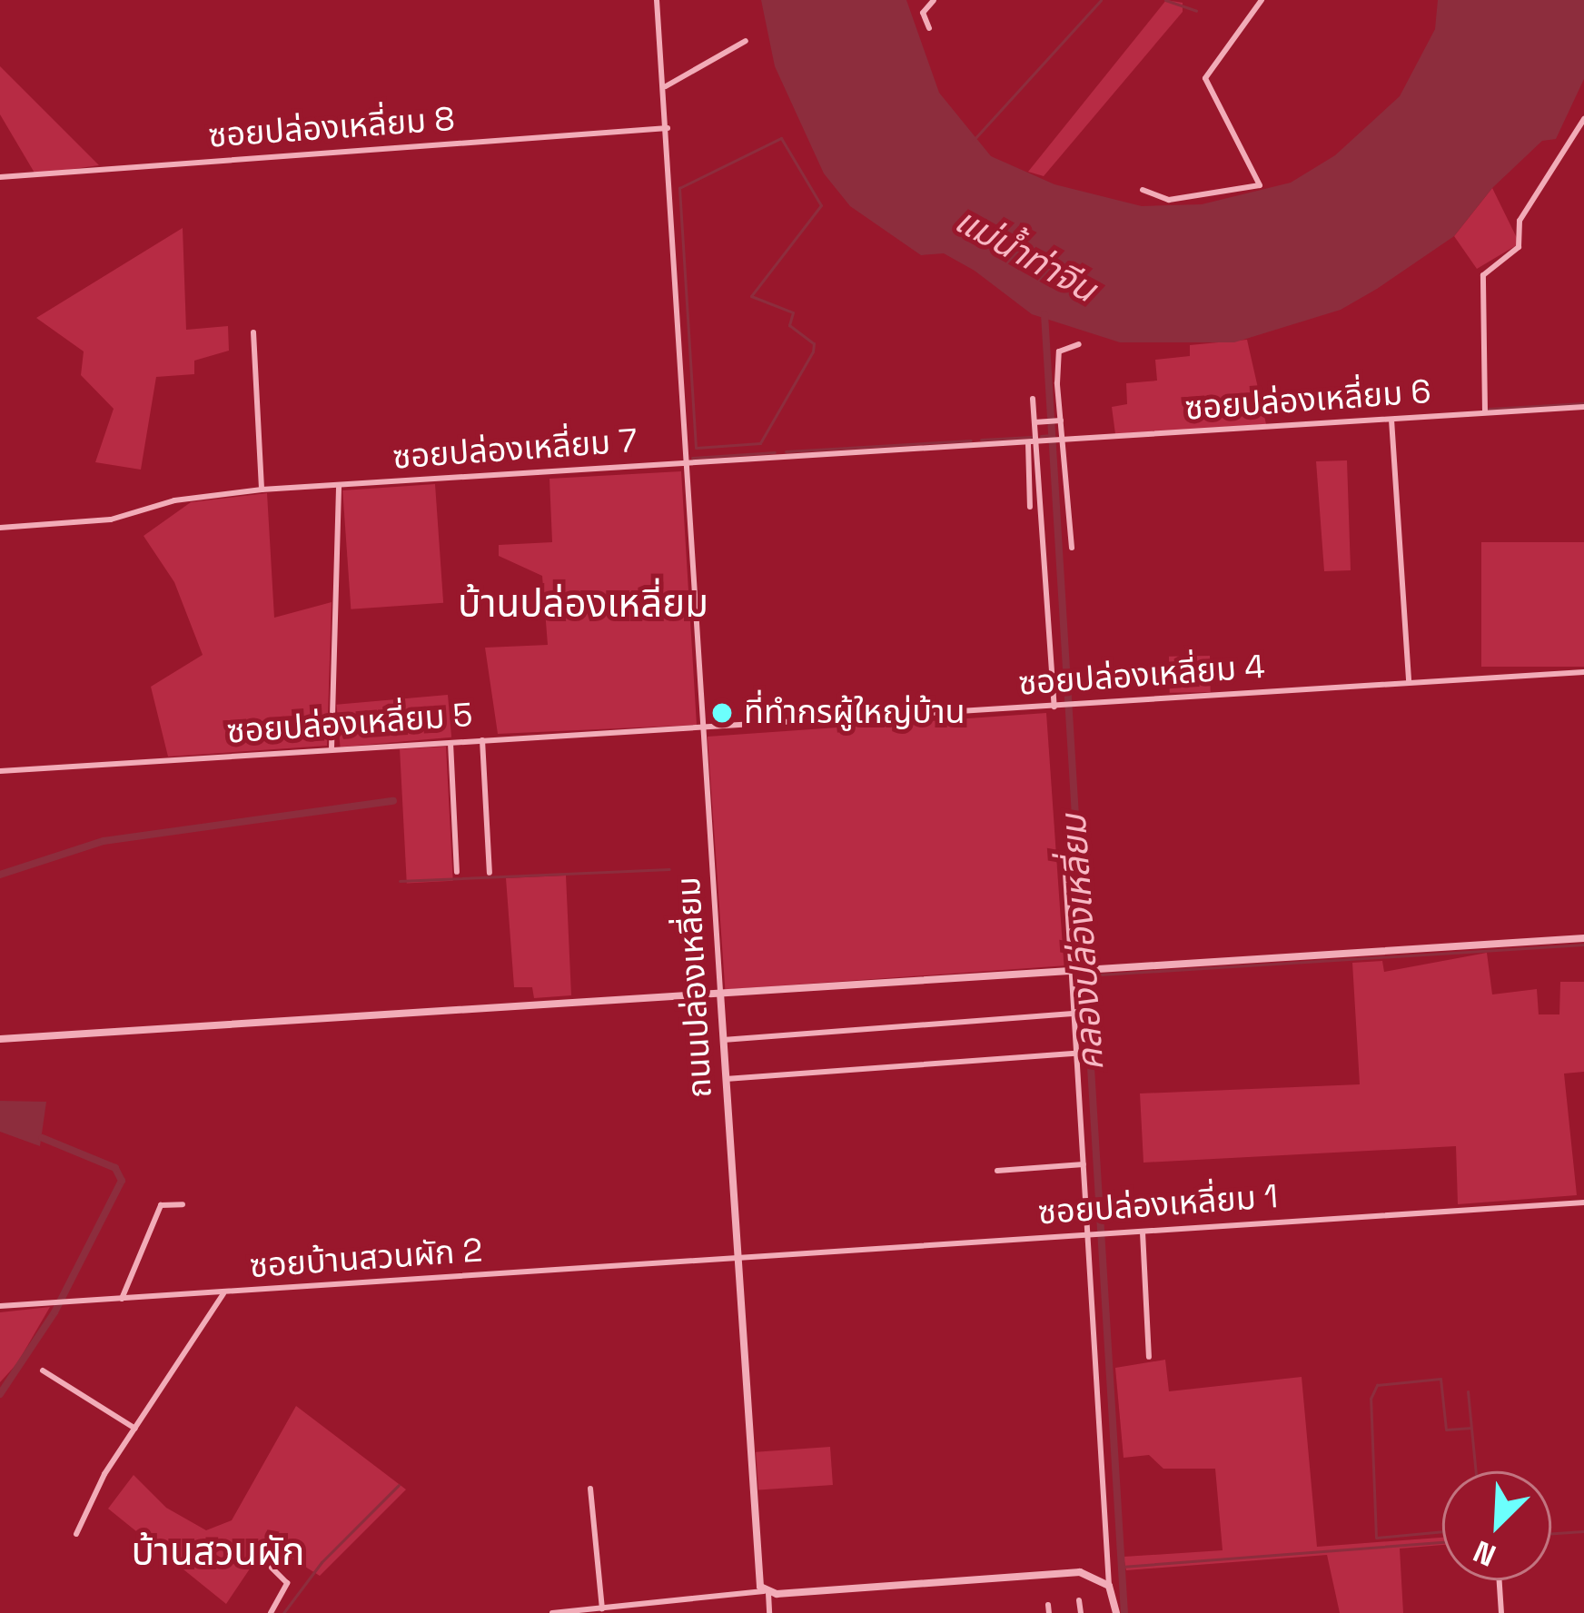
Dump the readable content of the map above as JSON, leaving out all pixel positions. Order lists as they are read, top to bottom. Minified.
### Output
{"streets":{"street":["ซอยปล่องเหลี่ยม 8","ซอยปล่องเหลี่ยม 6","ซอยปล่องเหลี่ยม 7","ซอยปล่องเหลี่ยม 4","ซอยปล่องเหลี่ยม 5","ถนนปล่องเหลี่ยม","ซอยปล่องเหลี่ยม 1","ซอยบ้านสวนผัก 2"]},"crossings":[["ซอยปล่องเหลี่ยม 8","ถนนปล่องเหลี่ยม"],["ซอยปล่องเหลี่ยม 6","ซอยปล่องเหลี่ยม 7"],["ซอยปล่องเหลี่ยม 7","ถนนปล่องเหลี่ยม"],["ซอยปล่องเหลี่ยม 4","ซอยปล่องเหลี่ยม 5"],["ซอยปล่องเหลี่ยม 4","ถนนปล่องเหลี่ยม"],["ซอยปล่องเหลี่ยม 5","ถนนปล่องเหลี่ยม"],["ถนนปล่องเหลี่ยม","ซอยปล่องเหลี่ยม 1"],["ถนนปล่องเหลี่ยม","ซอยบ้านสวนผัก 2"],["ซอยปล่องเหลี่ยม 1","ซอยบ้านสวนผัก 2"]],"districts":["บ้านปล่องเหลี่ยม","บ้านสวนผัก"],"water":["แม่น้ำท่าจีน","คลองปล่องเหลี่ยม"],"places":["ที่ทำกรผู้ใหญ่บ้าน"],"north":"bottom left"}
